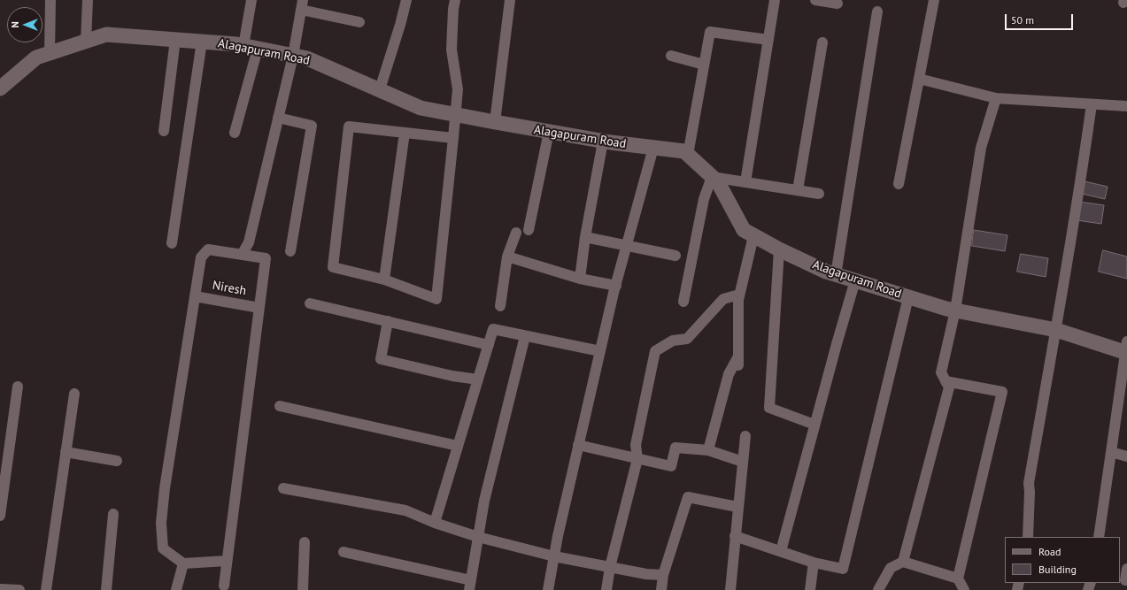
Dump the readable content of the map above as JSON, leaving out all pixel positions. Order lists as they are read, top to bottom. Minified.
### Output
{"streets":{"main road":["Alagapuram Road"],"street":["Niresh"]},"legend":["Road","Building"],"scale_bar":"50 m","north":"left"}
